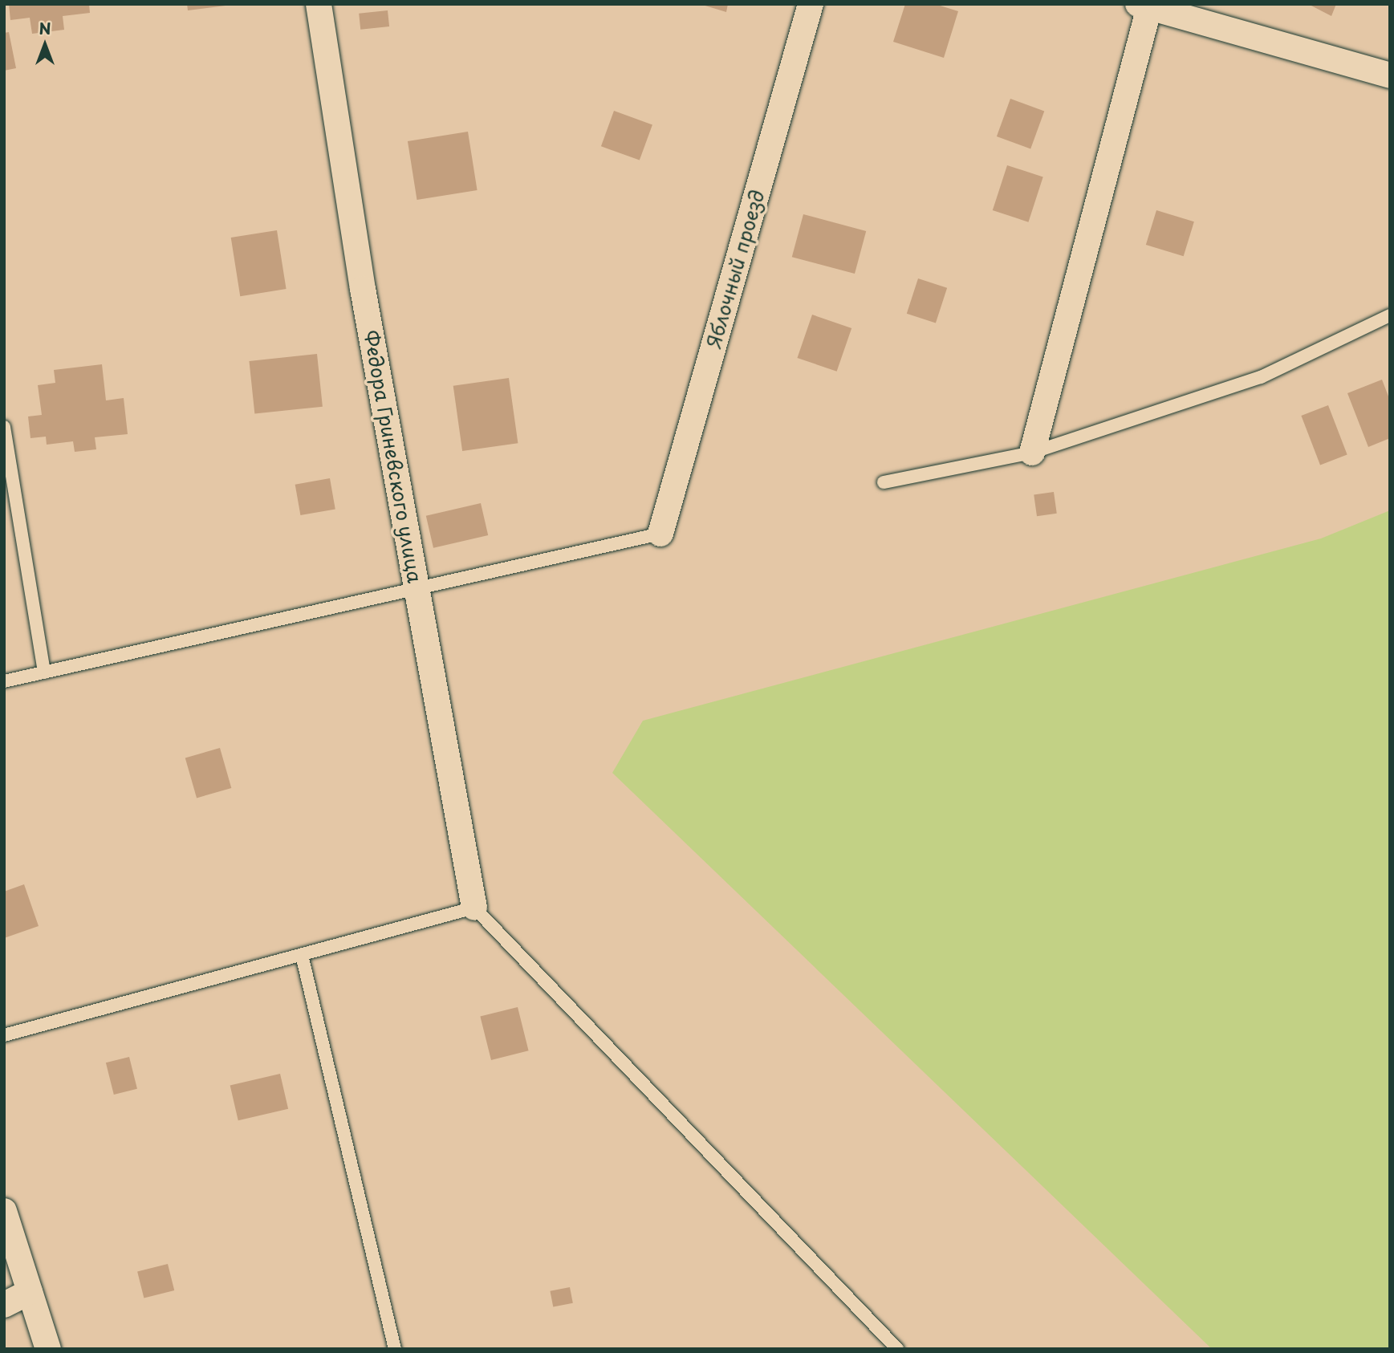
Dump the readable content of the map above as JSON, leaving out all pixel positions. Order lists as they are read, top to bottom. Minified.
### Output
{"streets":{"street":["Яблочный проезд","Федора Гриневского улица"]},"north":"top"}
